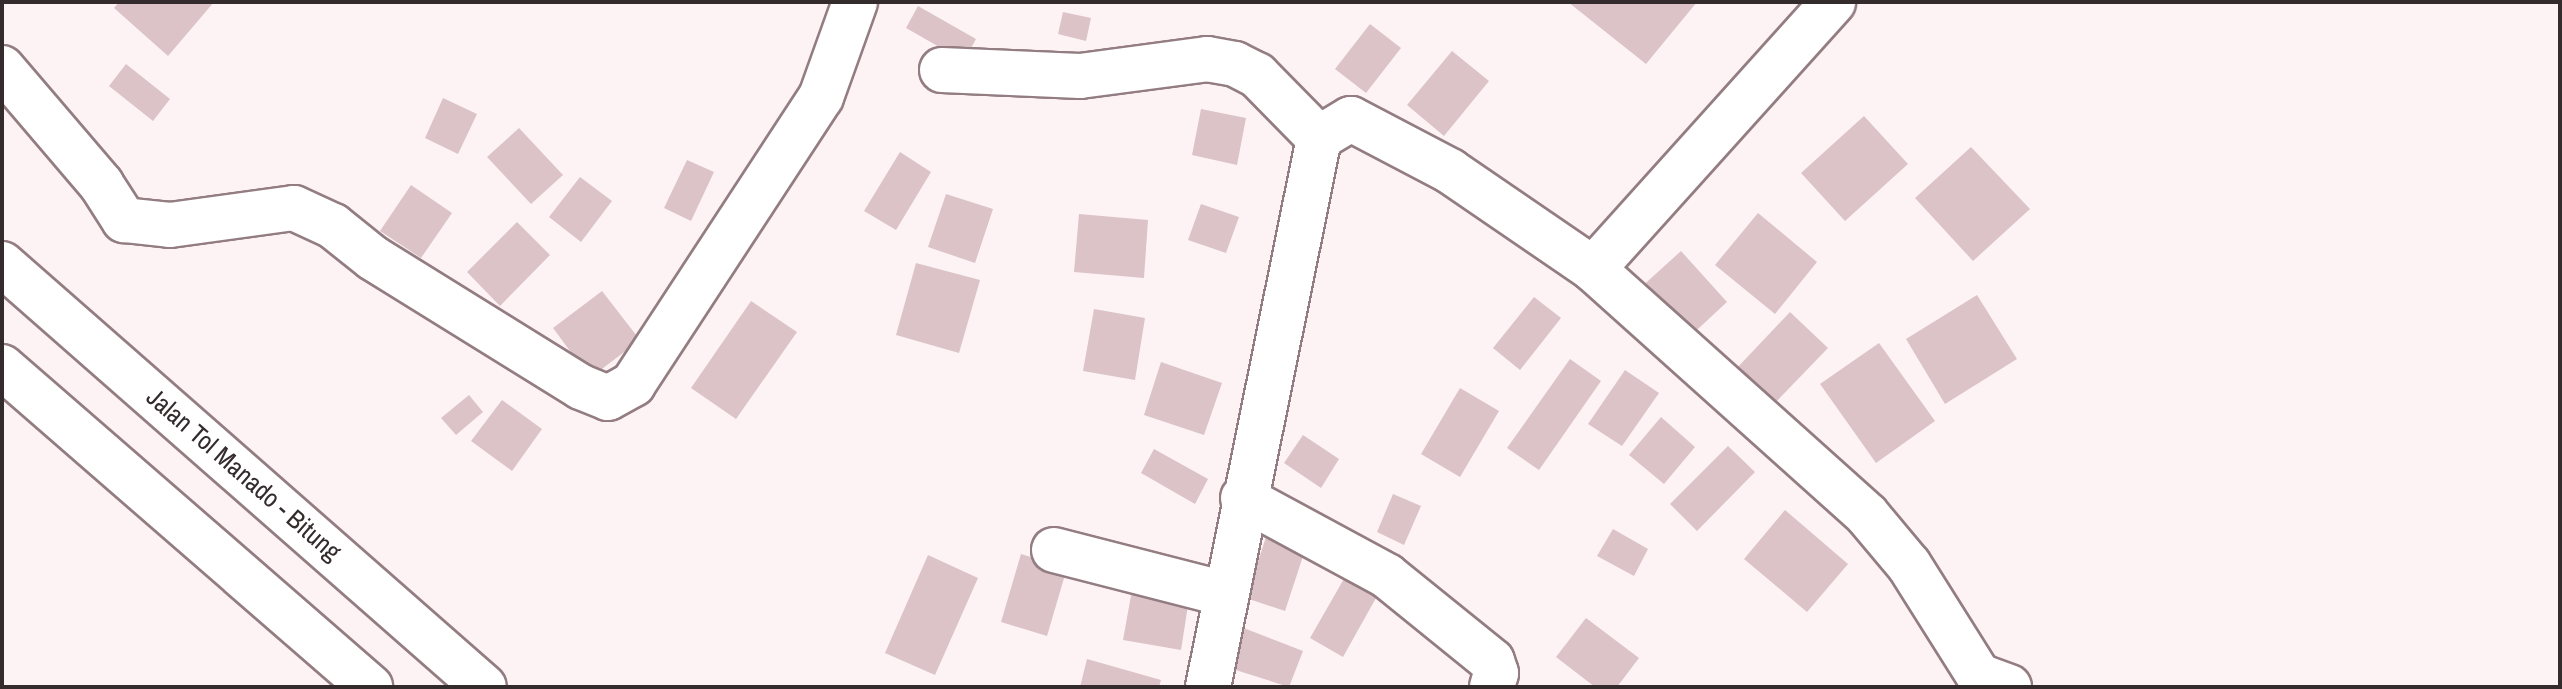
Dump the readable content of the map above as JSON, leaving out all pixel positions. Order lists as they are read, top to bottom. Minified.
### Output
{"streets":{"main road":["Jalan Tol Manado - Bitung"]}}
